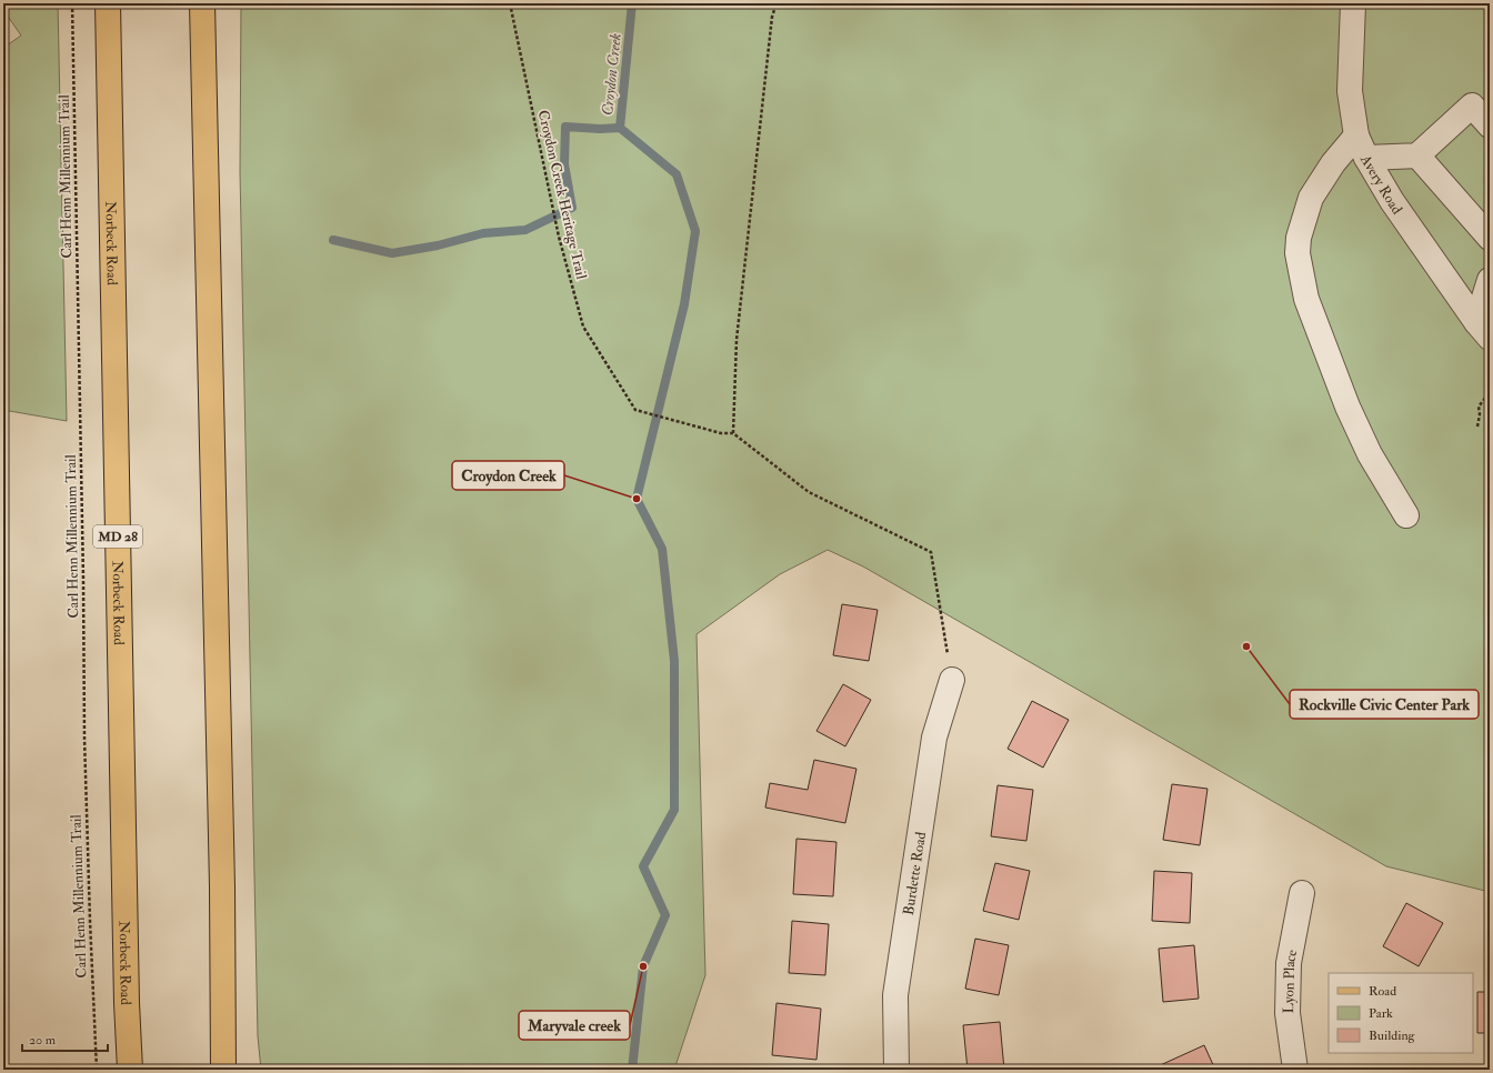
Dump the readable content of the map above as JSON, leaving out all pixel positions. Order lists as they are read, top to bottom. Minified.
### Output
{"streets":{"main road":["Norbeck Road","MD 28"],"street":["Avery Road","Burdette Road","Lyon Place"],"path":["Carl Henn Millennium Trail","Croydon Creek Heritage Trail"]},"water":["Croydon Creek"],"places":["Croydon Creek","Rockville Civic Center Park","Maryvale creek"],"legend":["Road","Park","Building"],"scale_bar":"20 m"}
